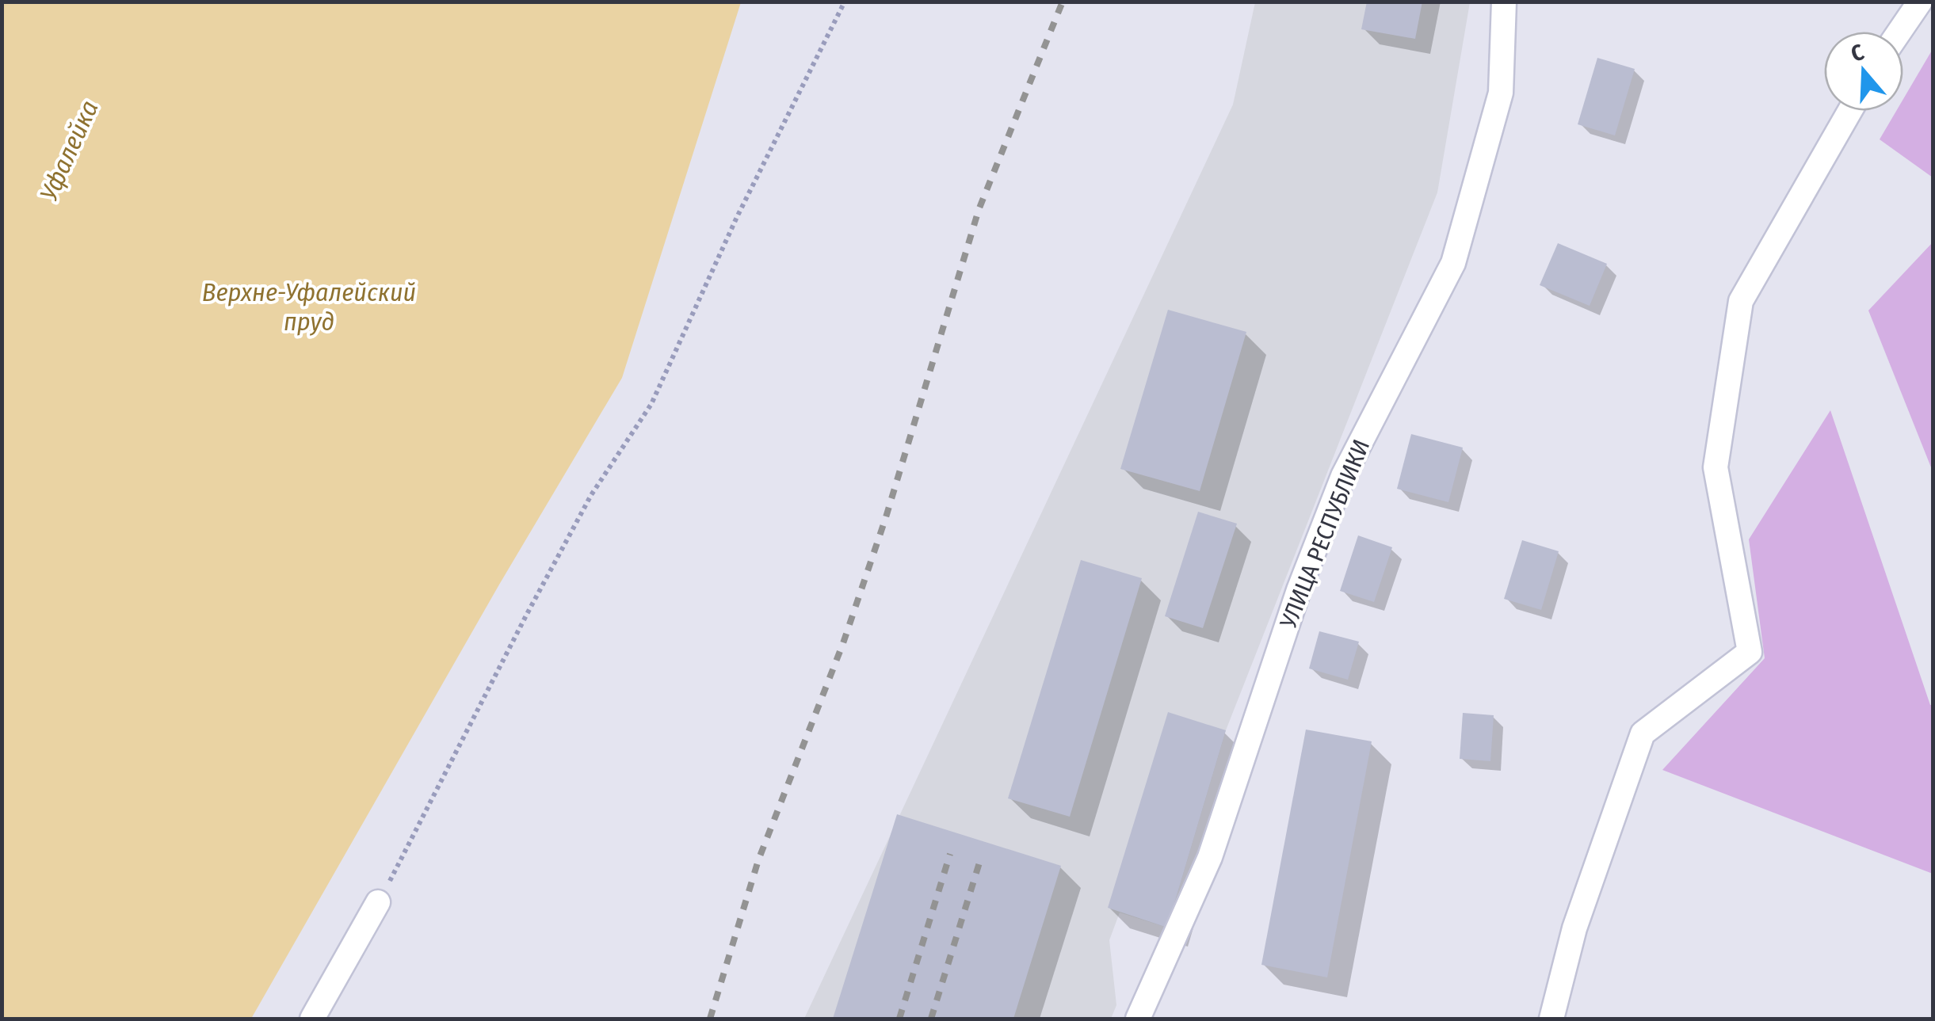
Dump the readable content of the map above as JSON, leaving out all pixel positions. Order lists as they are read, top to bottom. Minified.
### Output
{"streets":{"street":["УЛИЦА РЕСПУБЛИКИ"]},"water":["Уфалейка","Верхне-Уфалейский пруд"],"north":"top"}
